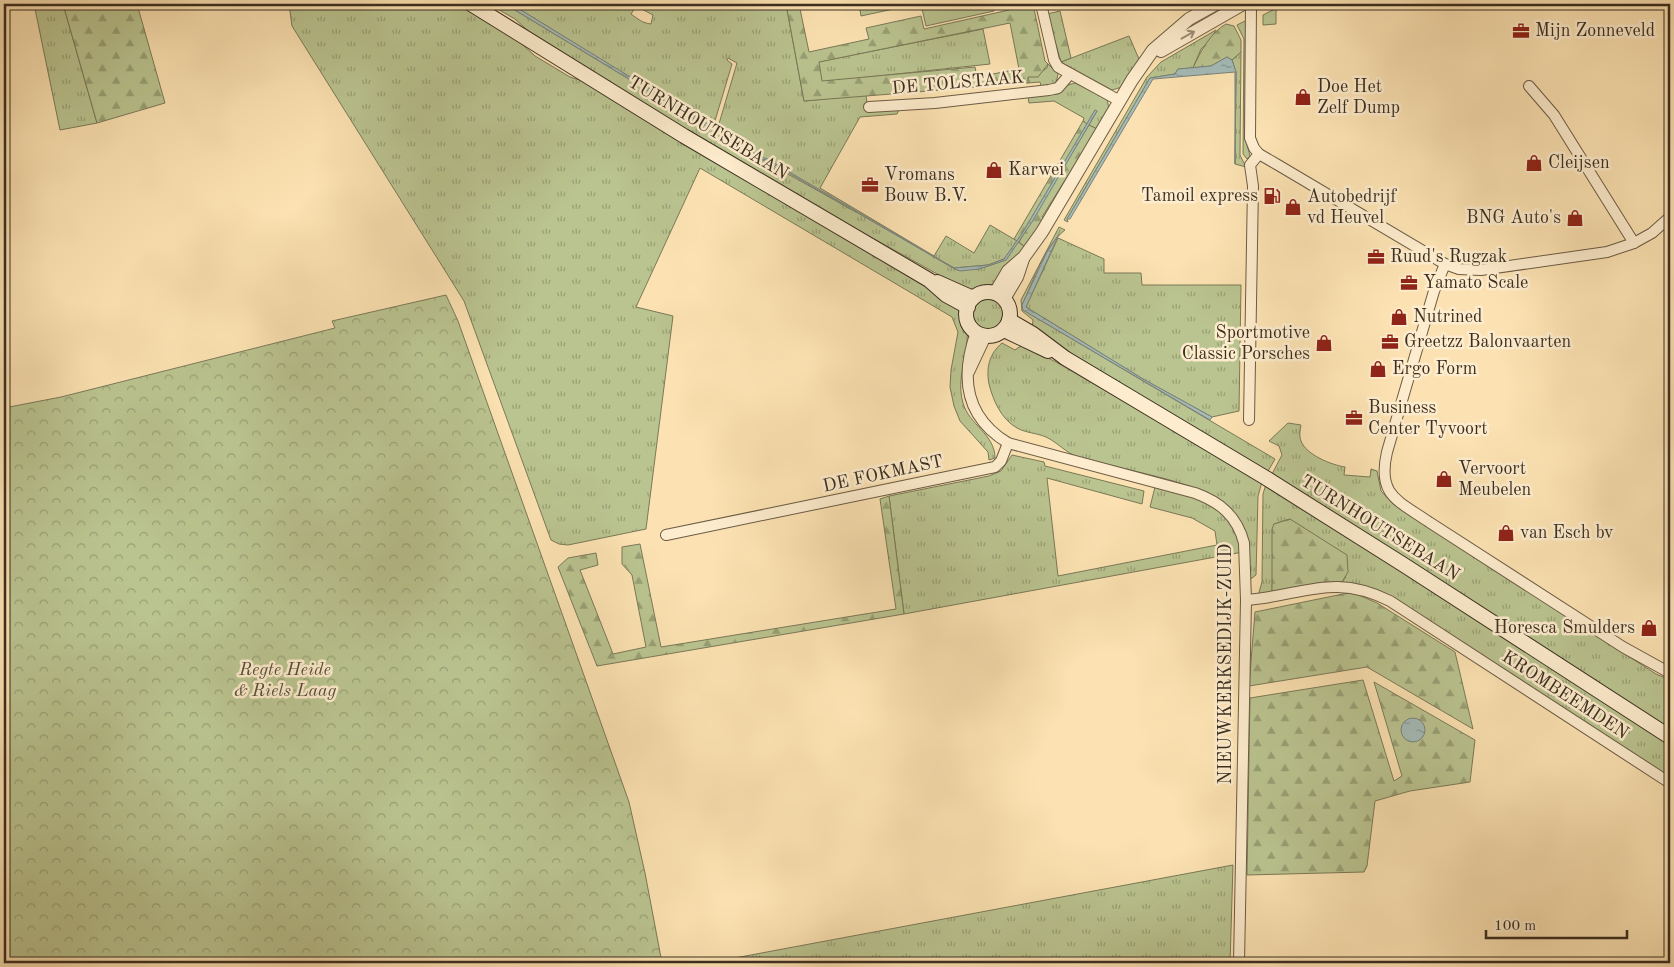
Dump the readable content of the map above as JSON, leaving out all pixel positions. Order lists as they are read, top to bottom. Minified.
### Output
{"streets":{"main road":["TURNHOUTSEBAAN"],"street":["DE TOLSTAAK","DE FOKMAST","NIEUWKERKSEDIJK-ZUID","KROMBEEMDEN"]},"crossings":[["DE FOKMAST","NIEUWKERKSEDIJK-ZUID"],["NIEUWKERKSEDIJK-ZUID","KROMBEEMDEN"]],"parks":["Regte Heide & Riels Laag"],"places":{"office":["Mijn Zonneveld","Vromans Bouw B.V.","Ruud's Rugzak","Yamato Scale","Greetzz Balonvaarten","Business Center Tyvoort"],"shop":["Doe Het Zelf Dump","Cleijsen","Karwei","Autobedrijf vd Heuvel","BNG Auto's","Nutrined","Sportmotive Classic Porsches","Ergo Form","Vervoort Meubelen","van Esch bv","Horesca Smulders"],"fuel station":["Tamoil express"]},"scale_bar":"100 m"}
